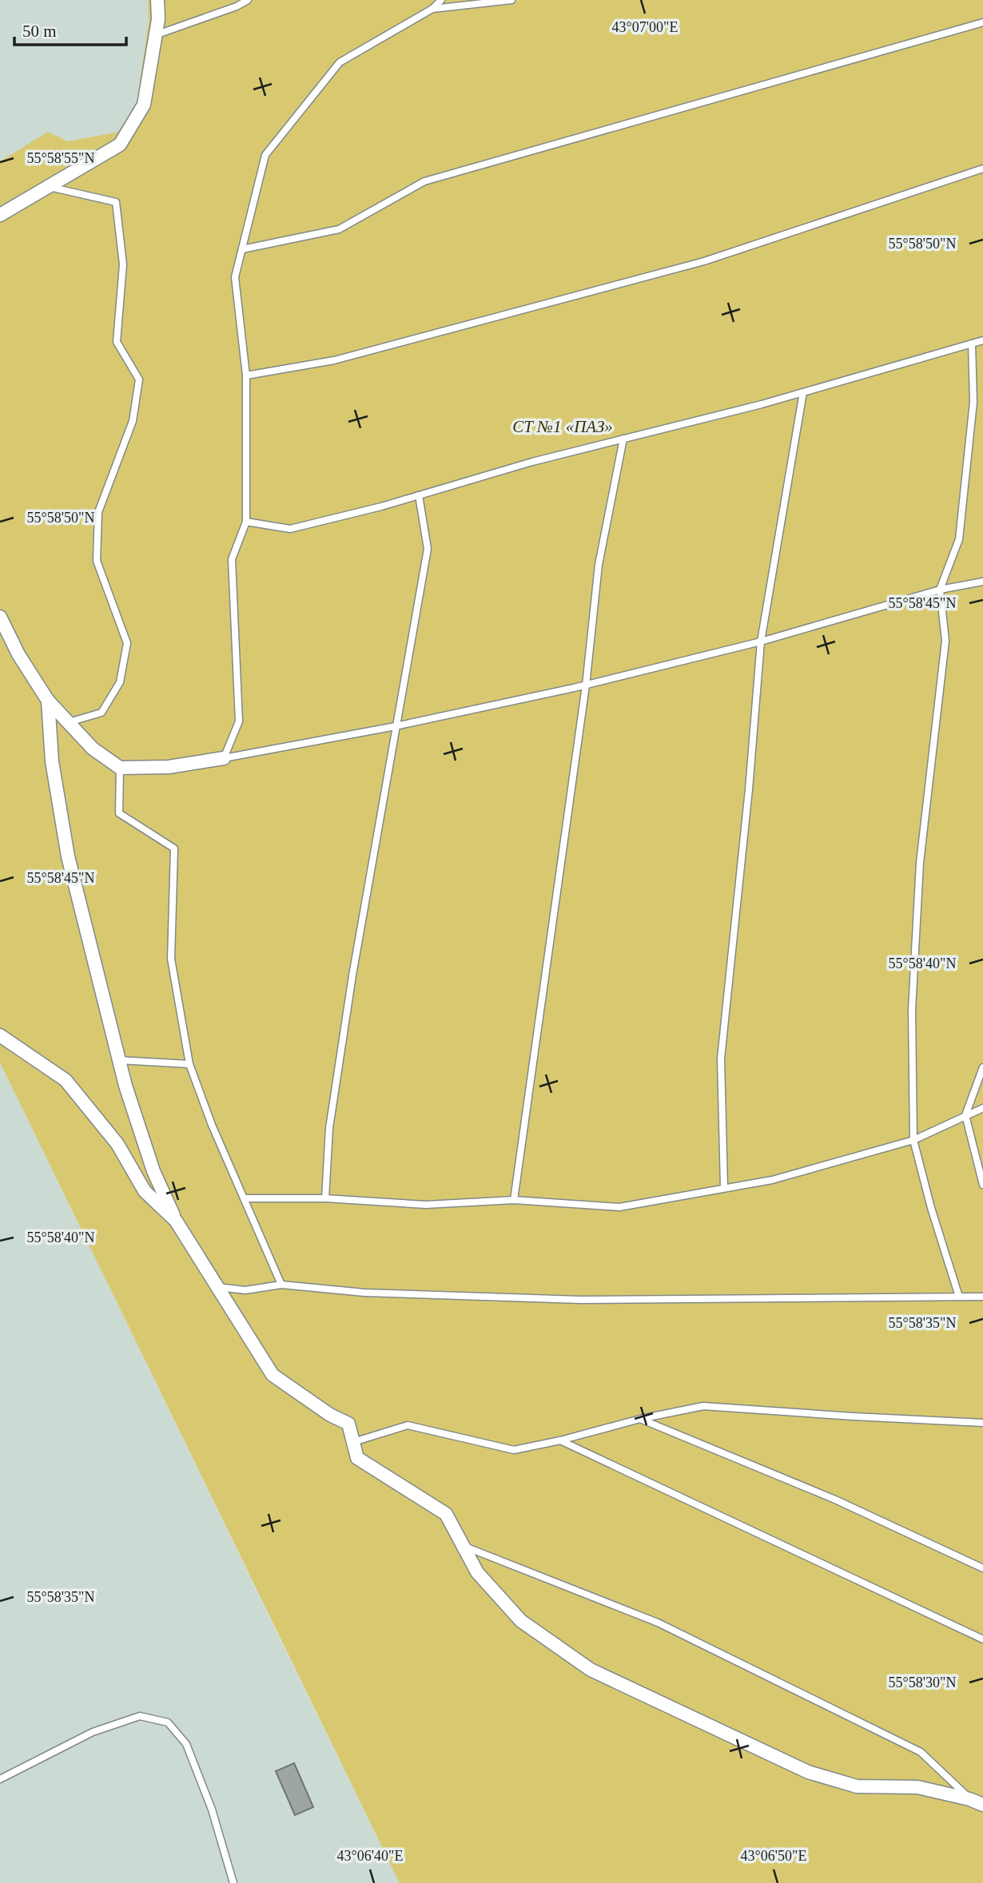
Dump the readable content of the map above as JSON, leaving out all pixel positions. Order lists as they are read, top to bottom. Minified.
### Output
{"parks":["СТ №1 «ПАЗ»"],"scale_bar":"50 m","coordinates":["43°07'00\"E","55°58'55\"N","55°58'50\"N","55°58'45\"N","55°58'40\"N","55°58'35\"N","55°58'30\"N","43°06'40\"E","43°06'50\"E"]}
